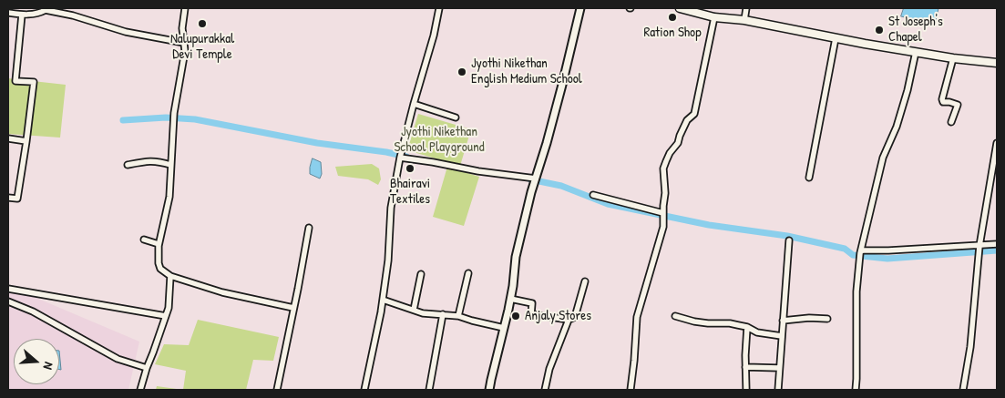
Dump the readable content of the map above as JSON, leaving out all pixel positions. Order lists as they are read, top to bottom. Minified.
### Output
{"parks":["Jyothi Nikethan School Playground"],"places":["Ration Shop","Nalupurakkal Devi Temple","St Joseph's Chapel","Jyothi Nikethan English Medium School","Bhairavi Textiles","Anjaly Stores"],"north":"right"}
